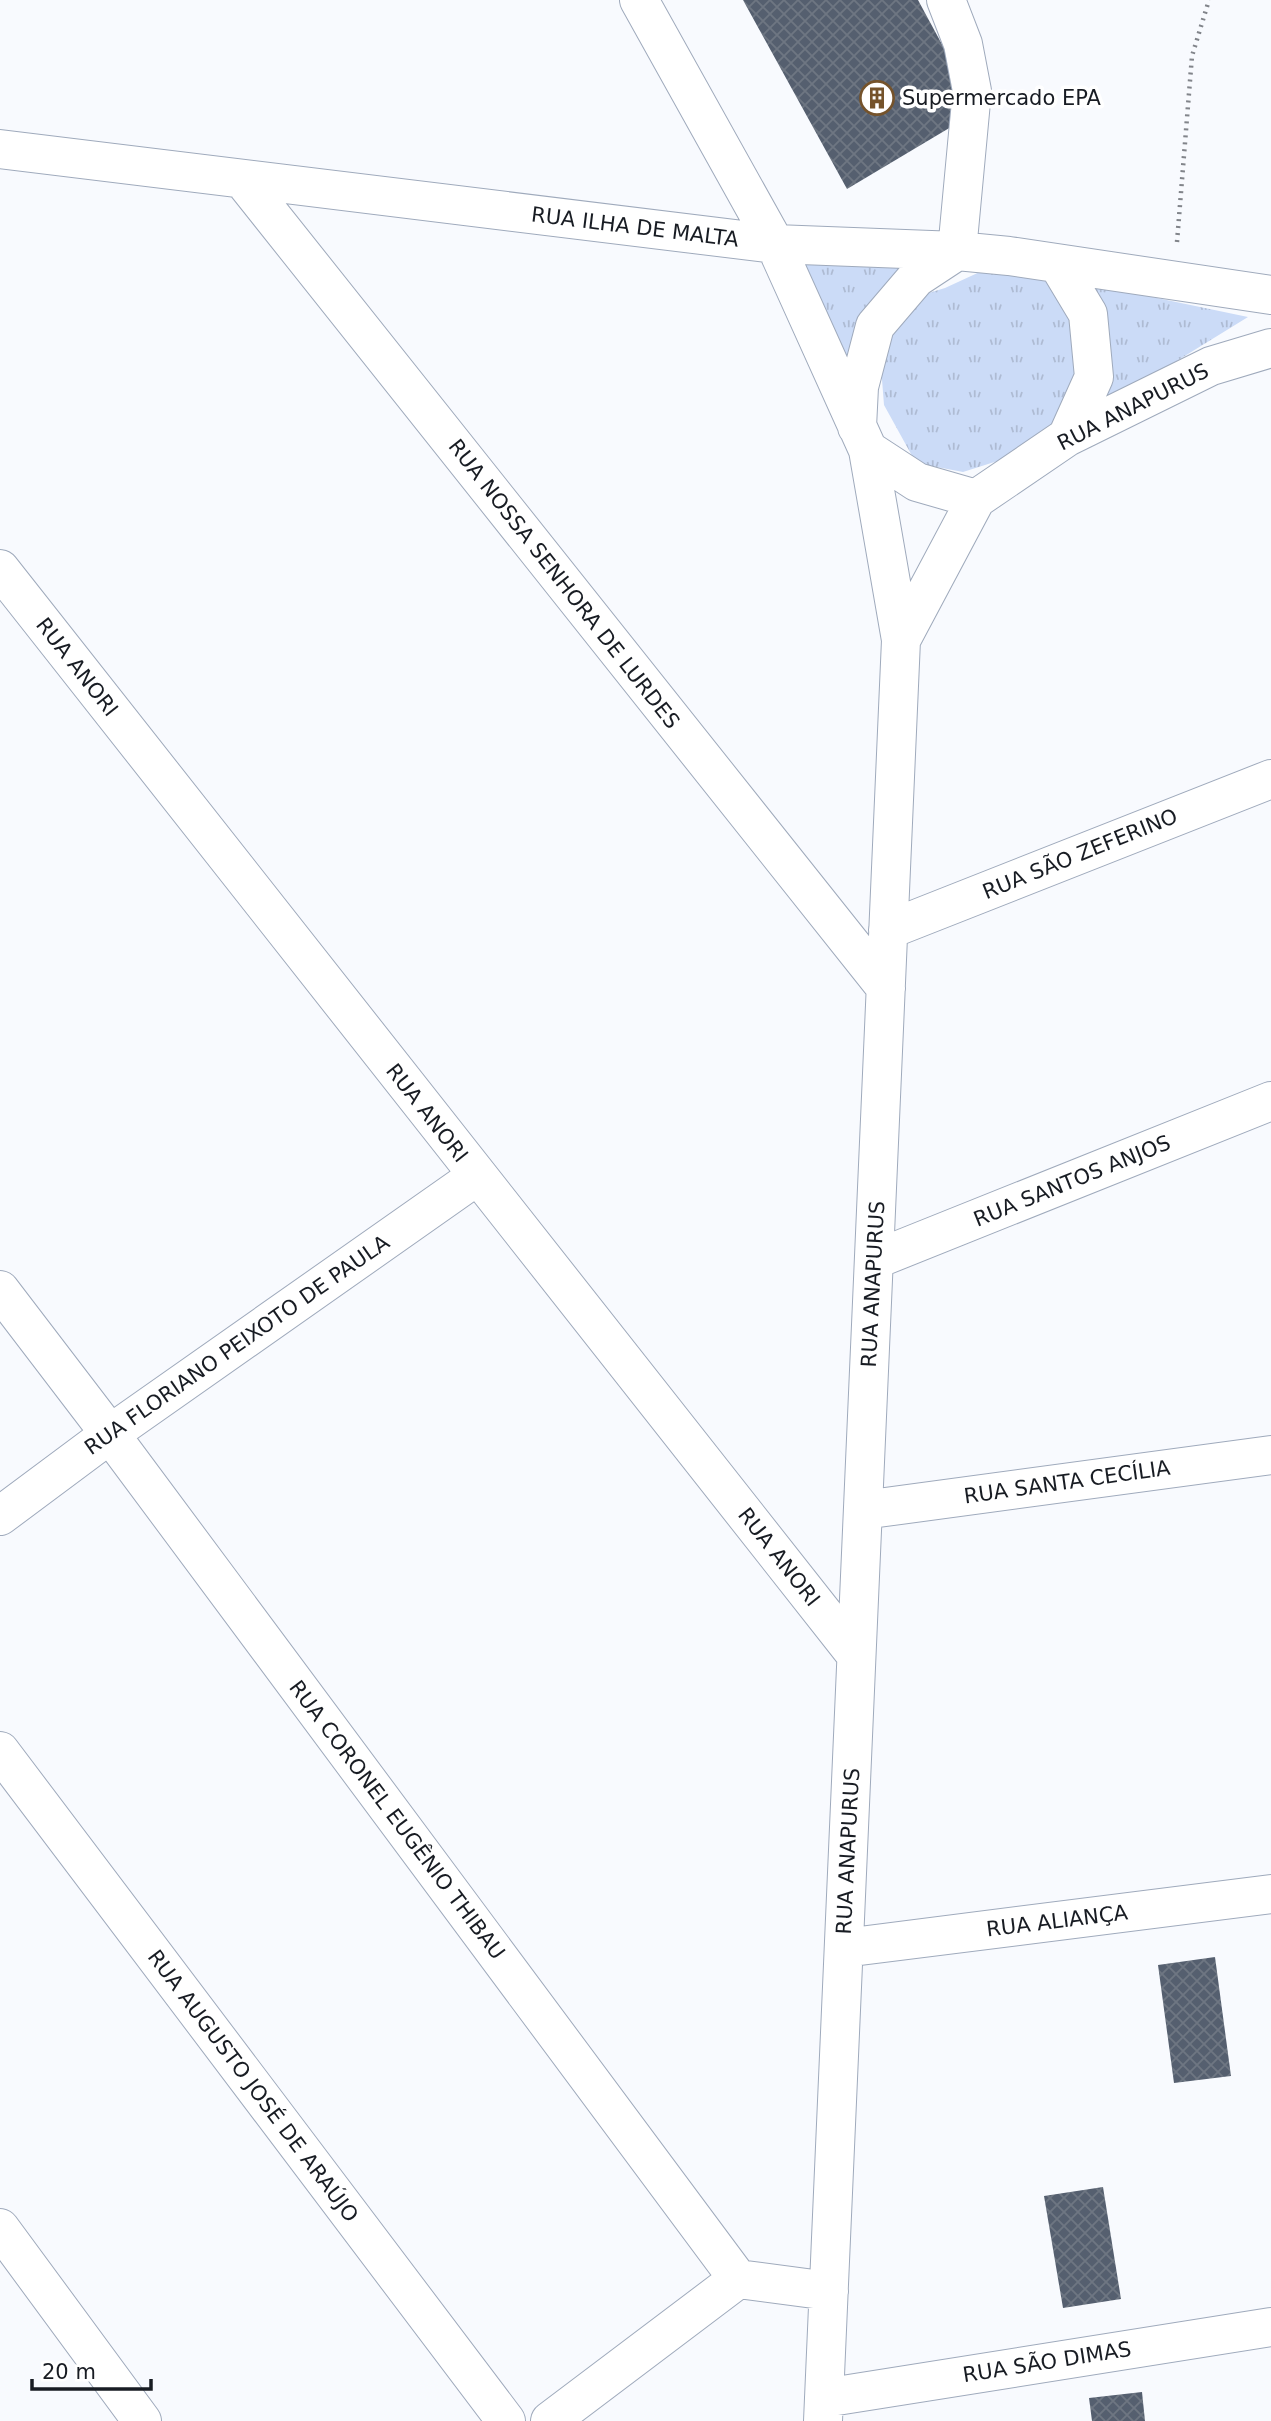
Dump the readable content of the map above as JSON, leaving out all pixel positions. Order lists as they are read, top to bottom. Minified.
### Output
{"streets":{"street":["RUA ILHA DE MALTA","RUA ANAPURUS","RUA NOSSA SENHORA DE LURDES","RUA ANORI","RUA SÃO ZEFERINO","RUA SANTOS ANJOS","RUA FLORIANO PEIXOTO DE PAULA","RUA SANTA CECÍLIA","RUA CORONEL EUGÊNIO THIBAU","RUA ALIANÇA","RUA AUGUSTO JOSÉ DE ARAÚJO","RUA SÃO DIMAS"]},"crossings":[["RUA ILHA DE MALTA","RUA ANAPURUS"],["RUA ILHA DE MALTA","RUA NOSSA SENHORA DE LURDES"],["RUA ANAPURUS","RUA NOSSA SENHORA DE LURDES"],["RUA ANAPURUS","RUA ANORI"],["RUA ANAPURUS","RUA SÃO ZEFERINO"],["RUA ANAPURUS","RUA SANTOS ANJOS"],["RUA ANAPURUS","RUA SANTA CECÍLIA"],["RUA ANAPURUS","RUA ALIANÇA"],["RUA ANAPURUS","RUA SÃO DIMAS"],["RUA ANORI","RUA FLORIANO PEIXOTO DE PAULA"],["RUA FLORIANO PEIXOTO DE PAULA","RUA CORONEL EUGÊNIO THIBAU"]],"places":{"building":["Supermercado EPA"]},"scale_bar":"20 m"}
